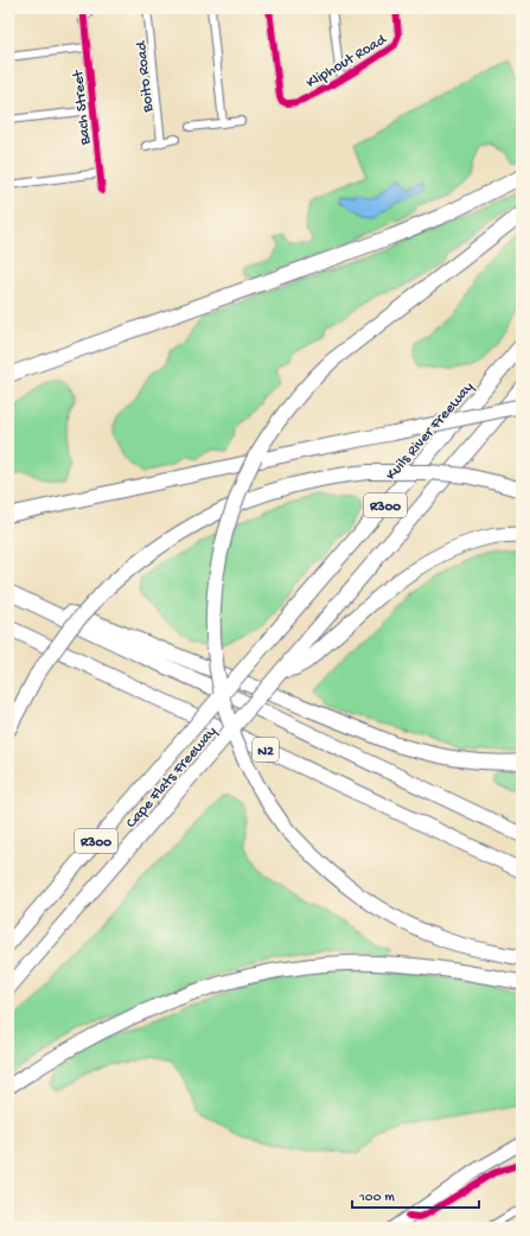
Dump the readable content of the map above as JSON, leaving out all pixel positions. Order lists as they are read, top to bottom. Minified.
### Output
{"streets":{"highway":["Kuils River Freeway","R300","N2","Cape Flats Freeway"],"street":["Kliphout Road","Boito Road","Bach Street"]},"crossings":[["Kuils River Freeway","Cape Flats Freeway"],["R300","Cape Flats Freeway"]],"scale_bar":"100 m"}
